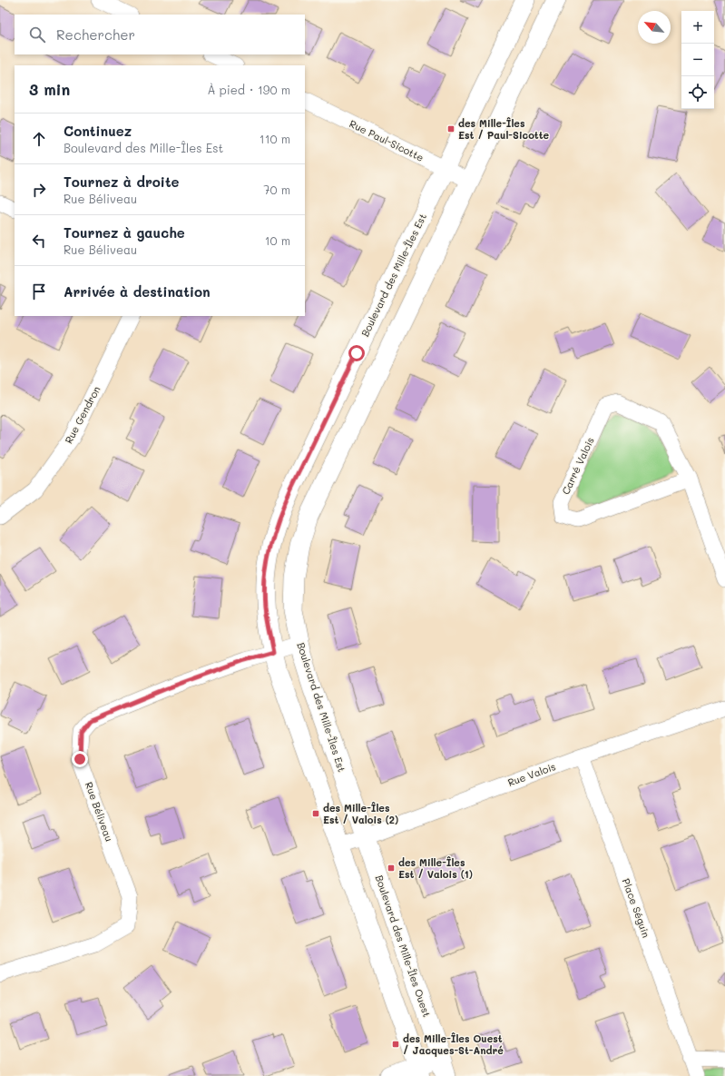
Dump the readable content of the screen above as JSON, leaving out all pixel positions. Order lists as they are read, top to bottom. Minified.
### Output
{"streets":{"street":["Rue Paul-Sicotte","Boulevard des Mille-Îles Est","Rue Gendron","Carré Valois","Rue Valois","Rue Béliveau","Place Séguin","Boulevard des Mille-Îles Ouest"]},"crossings":[["Rue Paul-Sicotte","Boulevard des Mille-Îles Est"],["Boulevard des Mille-Îles Est","Rue Valois"],["Boulevard des Mille-Îles Est","Rue Béliveau"],["Boulevard des Mille-Îles Est","Boulevard des Mille-Îles Ouest"],["Rue Valois","Place Séguin"],["Rue Valois","Boulevard des Mille-Îles Ouest"]],"places":{"transit":["des Mille-Îles Est / Paul-Sicotte","des Mille-Îles Est / Valois (2)","des Mille-Îles Est / Valois (1)","des Mille-Îles Ouest / Jacques-St-André"]},"north":"top left","page":{"map_buttons":["+","−"],"search":"Rechercher","heading":["3 min","À pied · 190 m"],"list":[["Continuez","Boulevard des Mille-Îles Est","110 m"],["Tournez à droite","Rue Béliveau","70 m"],["Tournez à gauche","Rue Béliveau","10 m"],"Arrivée à destination"]}}
